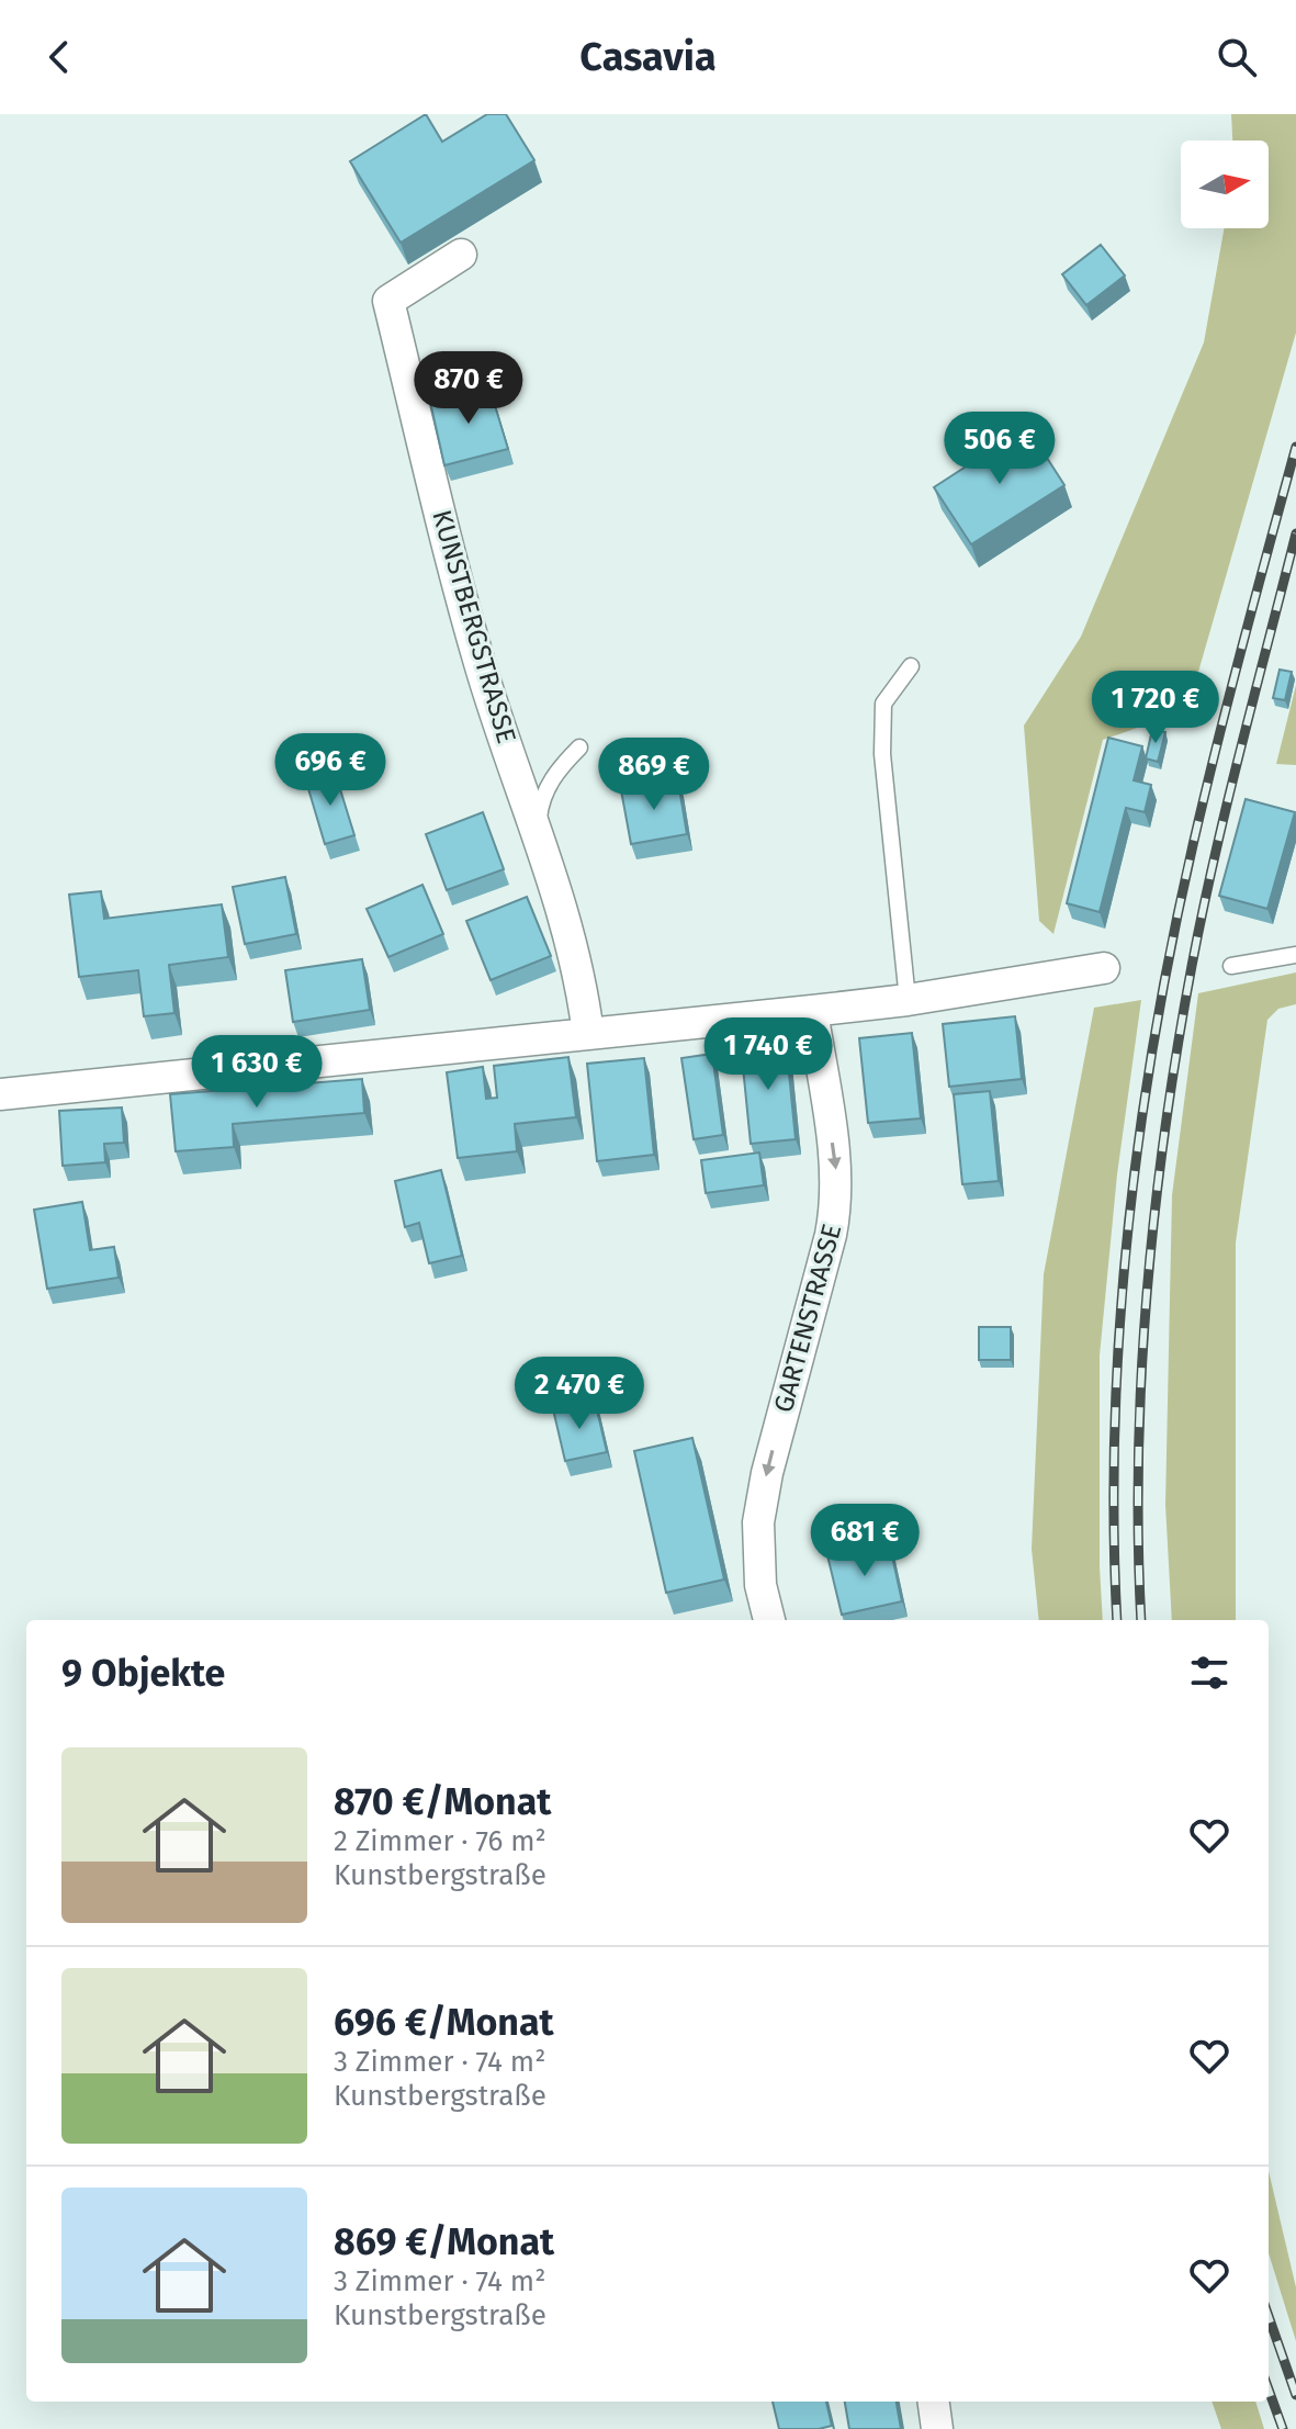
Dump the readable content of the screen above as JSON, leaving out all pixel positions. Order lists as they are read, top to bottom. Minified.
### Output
{"streets":{"street":["KUNSTBERGSTRASSE","GARTENSTRASSE"]},"one_way":["GARTENSTRASSE"],"north":"right","page":{"header":"Casavia","price":["870 €","506 €","1 720 €","696 €","869 €","1 740 €","1 630 €","2 470 €","681 €"],"heading":"9 Objekte","list":[{"name":"870 €/Monat","note":"2 Zimmer · 76 m² · Kunstbergstraße"},{"name":"696 €/Monat","note":"3 Zimmer · 74 m² · Kunstbergstraße"},{"name":"869 €/Monat","note":"3 Zimmer · 74 m² · Kunstbergstraße"}]}}
